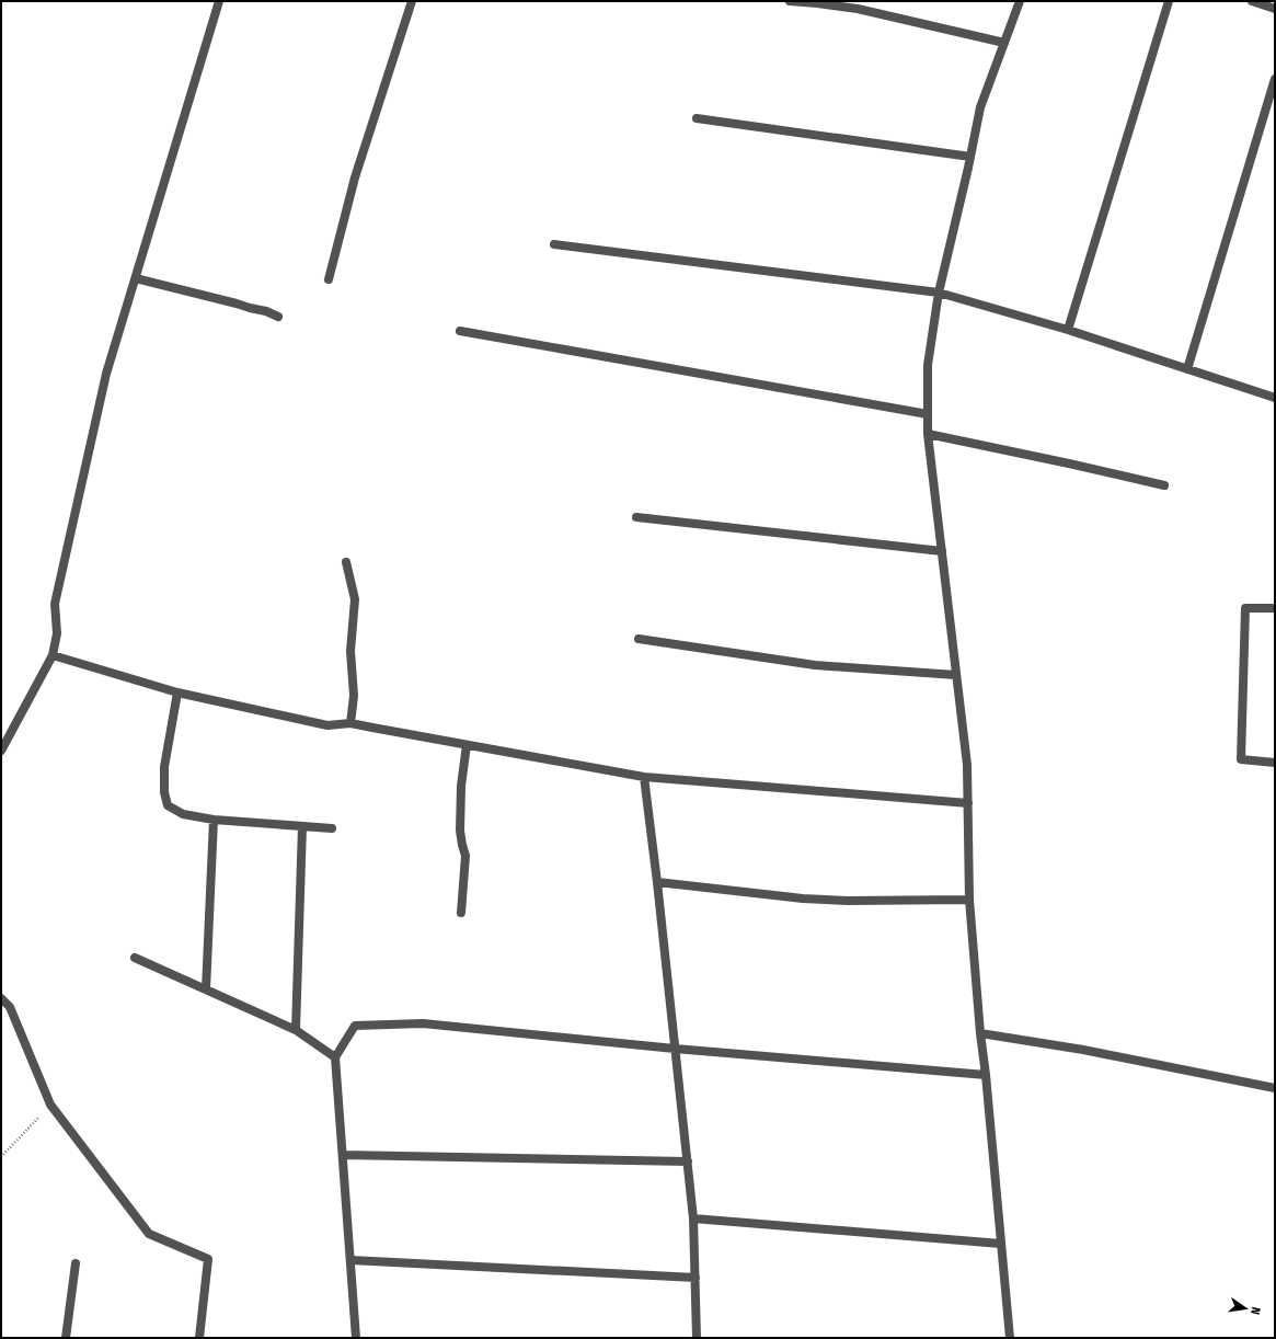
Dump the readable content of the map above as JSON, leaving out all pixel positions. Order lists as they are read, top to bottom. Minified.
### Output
{"north":"right"}
